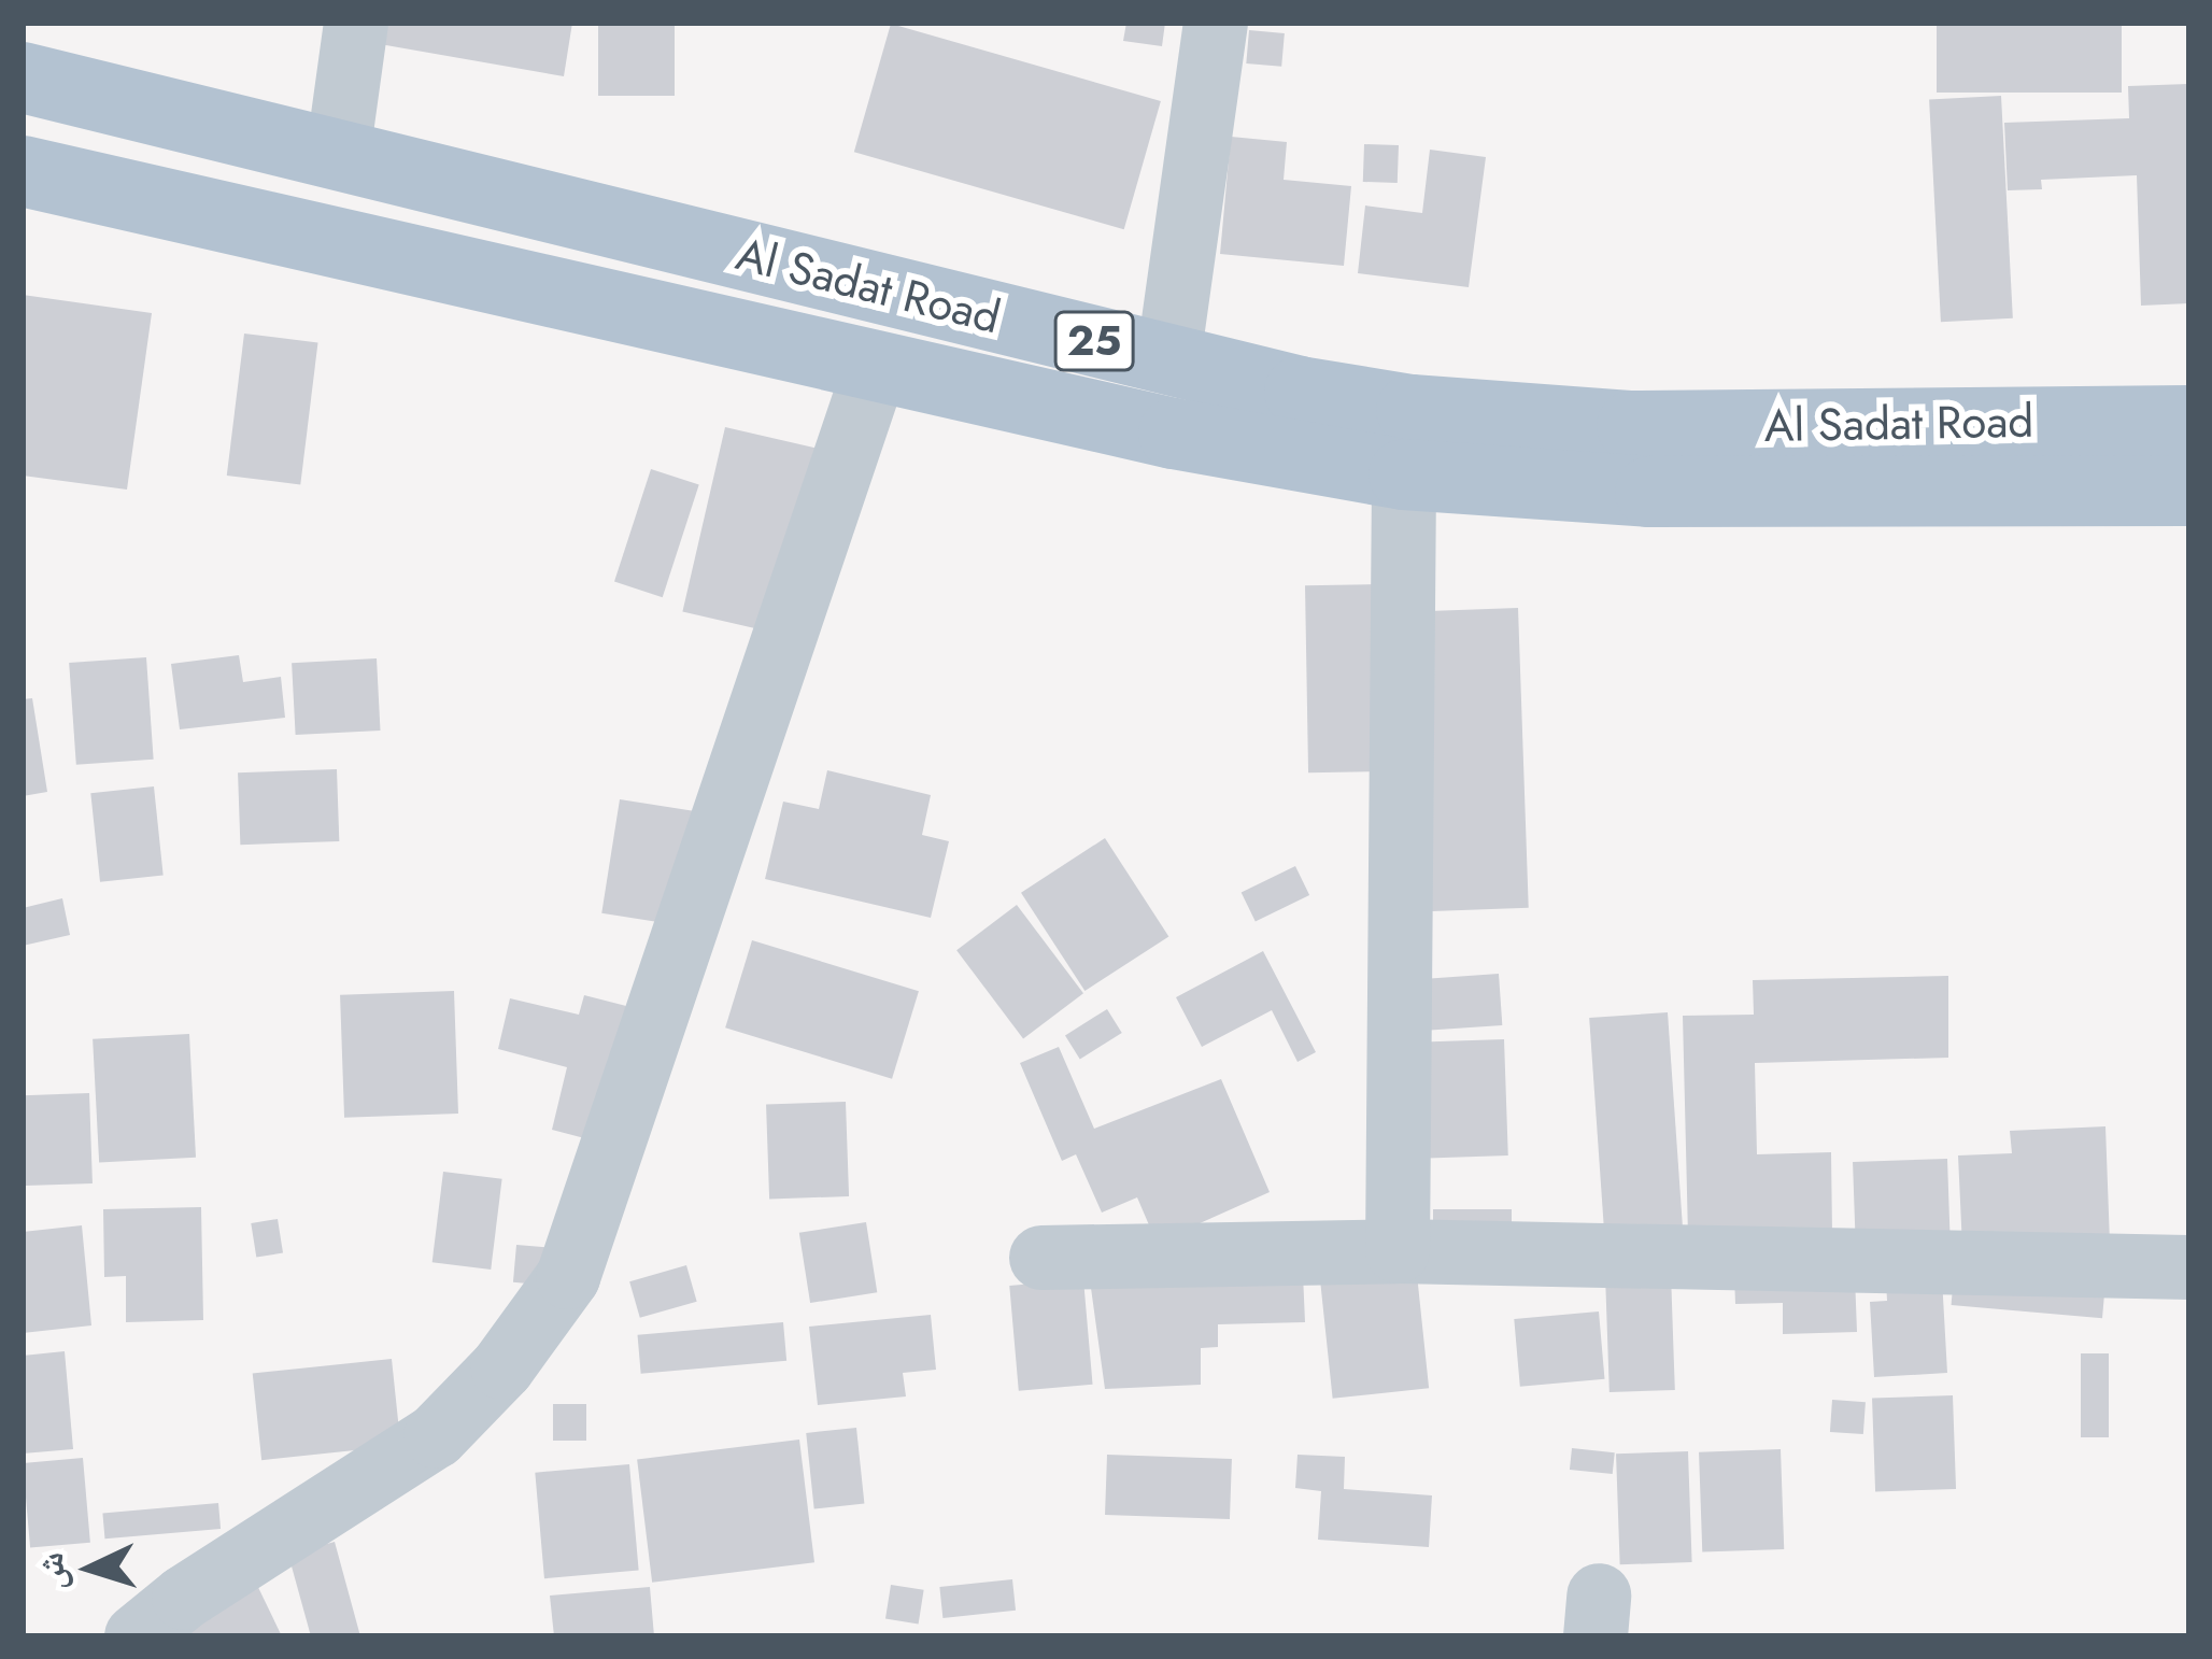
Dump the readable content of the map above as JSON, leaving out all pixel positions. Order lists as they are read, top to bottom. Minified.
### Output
{"streets":{"main road":["Al Sadat Road","25"]},"north":"left"}
